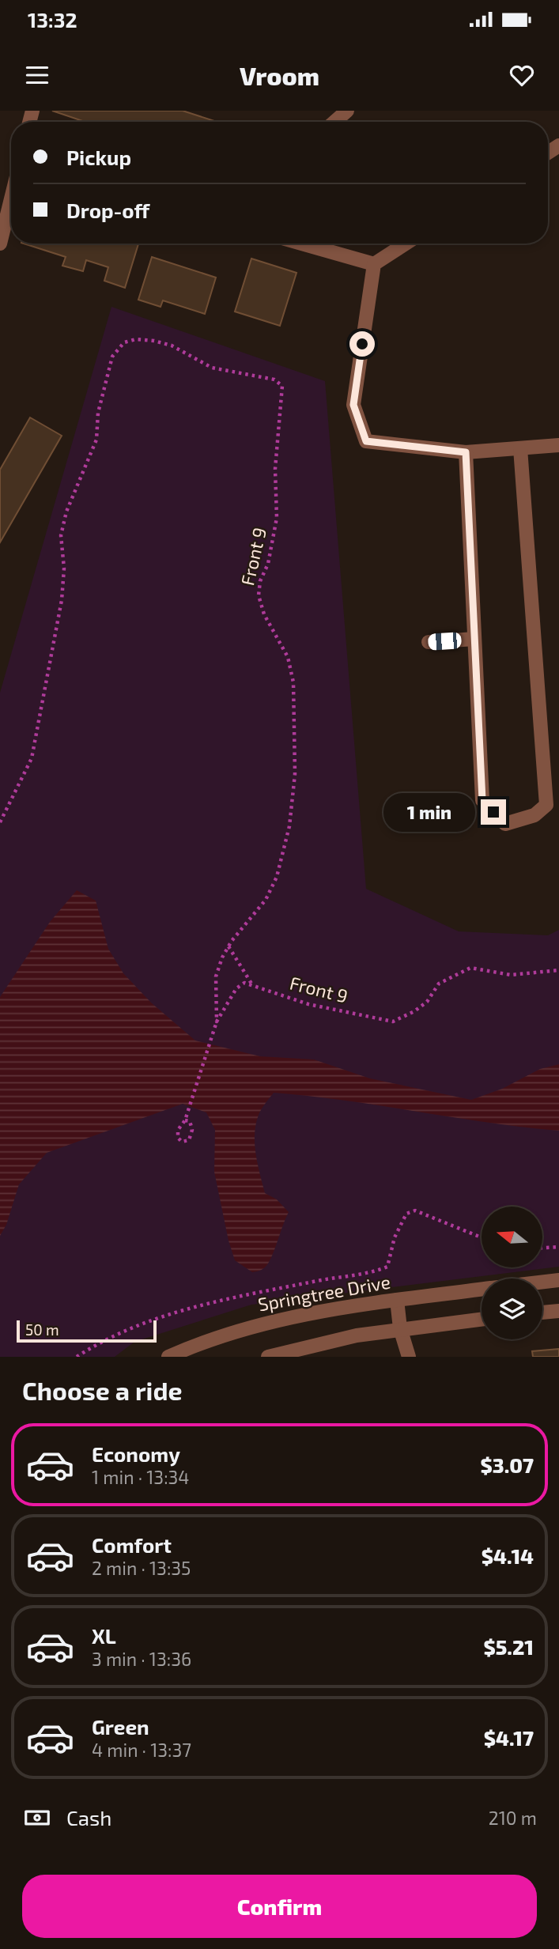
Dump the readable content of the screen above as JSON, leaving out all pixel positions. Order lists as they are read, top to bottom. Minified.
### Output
{"streets":{"street":["Springtree Drive"],"path":["Front 9"]},"scale_bar":"50 m","north":"left","page":{"status":"13:32","header":"Vroom","banner":["Pickup","Drop-off"],"bubble":"1 min","scale":"50 m","heading":"Choose a ride","list":[{"name":"Economy","note":"1 min · 13:34","value":"$3.07"},{"name":"Comfort","note":"2 min · 13:35","value":"$4.14"},{"name":"XL","note":"3 min · 13:36","value":"$5.21"},{"name":"Green","note":"4 min · 13:37","value":"$4.17"}],"pay":["Cash","210 m"],"buttons":"Confirm"}}
